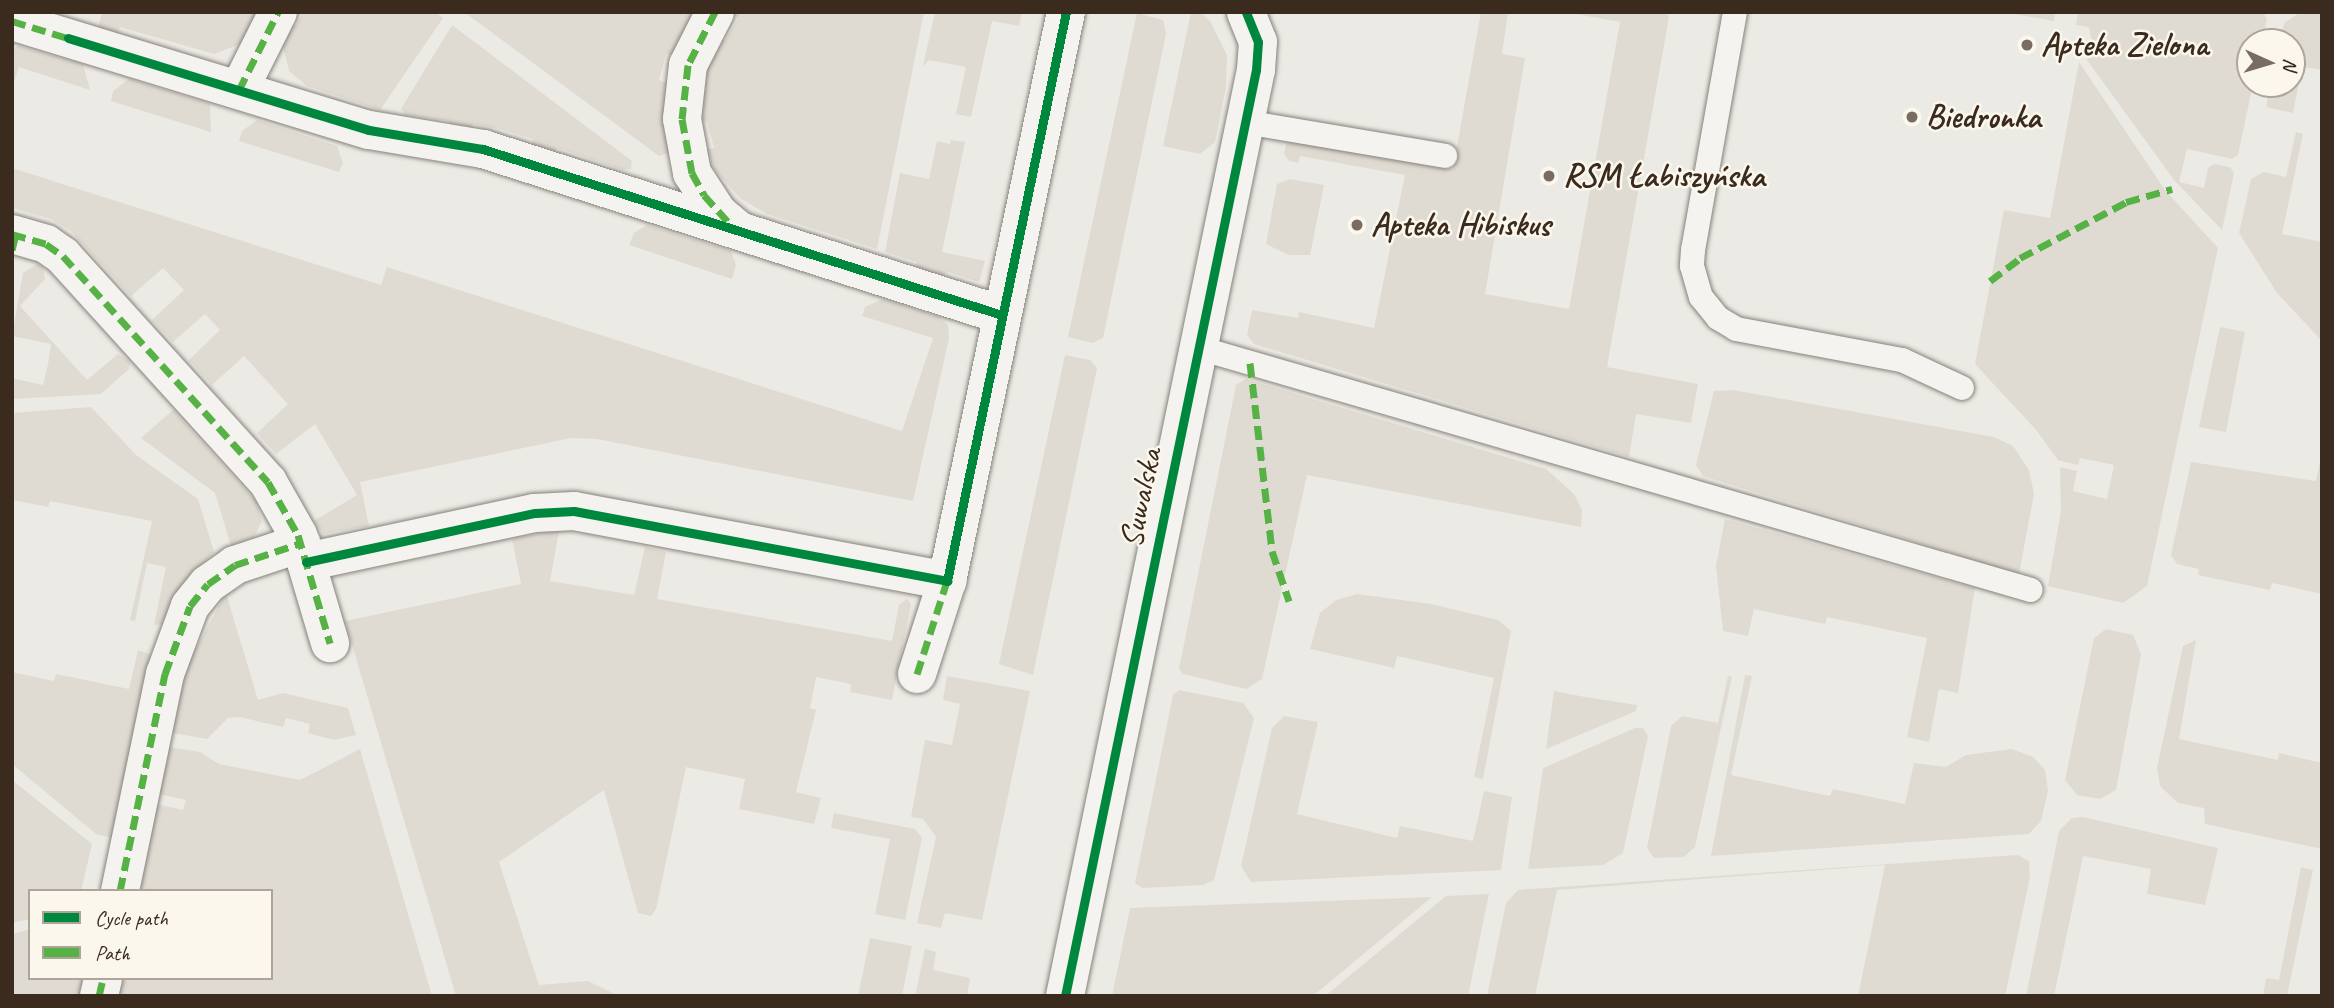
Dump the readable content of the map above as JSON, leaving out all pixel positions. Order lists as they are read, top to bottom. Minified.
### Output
{"streets":{"street":["Suwalska"]},"places":["Apteka Zielona","Biedronka","RSM Łabiszyńska","Apteka Hibiskus"],"legend":["Cycle path","Path"],"north":"right"}
